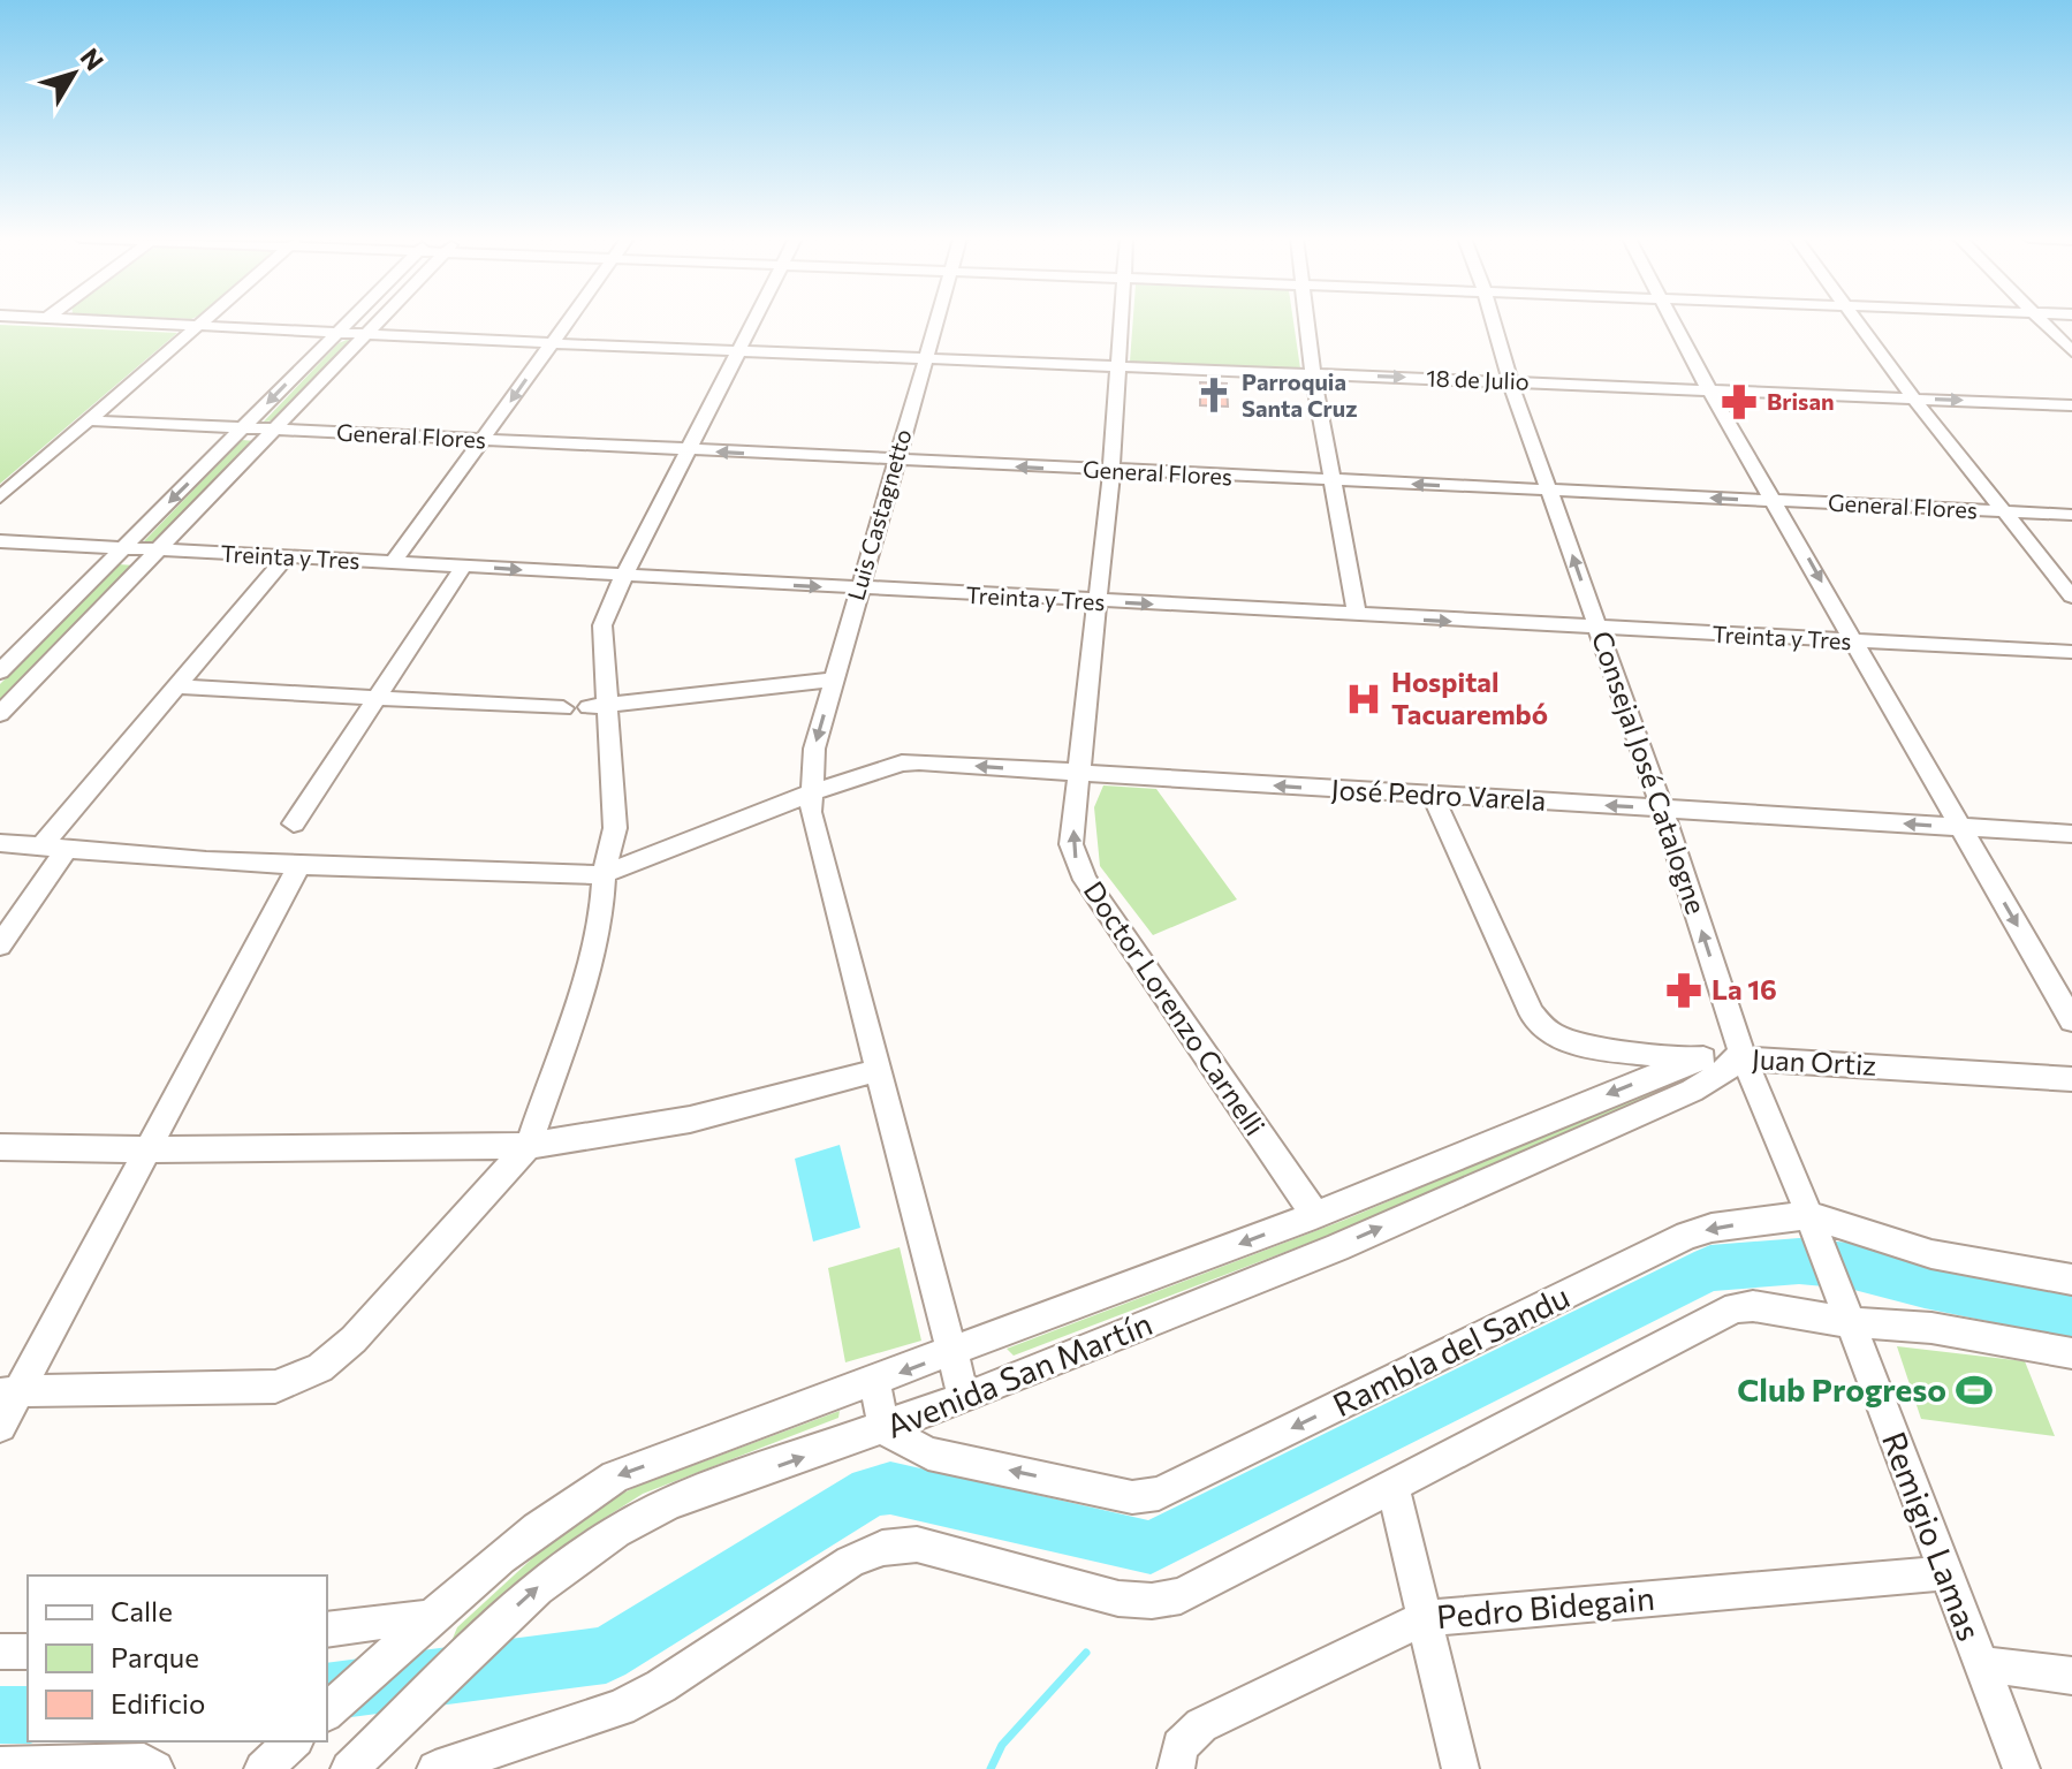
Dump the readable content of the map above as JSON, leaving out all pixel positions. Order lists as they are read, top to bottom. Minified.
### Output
{"streets":{"street":["18 de Julio","General Flores","Luis Castagnetto","Treinta y Tres","Consejal José Catalogne","José Pedro Varela","Doctor Lorenzo Carnelli","Juan Ortiz","Rambla del Sandu","Avenida San Martín","Remigio Lamas","Pedro Bidegain"]},"crossings":[["18 de Julio","Luis Castagnetto"],["18 de Julio","Consejal José Catalogne"],["18 de Julio","Doctor Lorenzo Carnelli"],["General Flores","Luis Castagnetto"],["General Flores","Consejal José Catalogne"],["General Flores","Doctor Lorenzo Carnelli"],["Luis Castagnetto","Treinta y Tres"],["Luis Castagnetto","José Pedro Varela"],["Luis Castagnetto","Avenida San Martín"],["Treinta y Tres","Consejal José Catalogne"],["Treinta y Tres","Doctor Lorenzo Carnelli"],["Consejal José Catalogne","José Pedro Varela"],["Consejal José Catalogne","Juan Ortiz"],["Consejal José Catalogne","Rambla del Sandu"],["Consejal José Catalogne","Avenida San Martín"],["Consejal José Catalogne","Remigio Lamas"],["José Pedro Varela","Doctor Lorenzo Carnelli"],["José Pedro Varela","Juan Ortiz"],["Doctor Lorenzo Carnelli","Avenida San Martín"],["Juan Ortiz","Avenida San Martín"],["Rambla del Sandu","Avenida San Martín"],["Remigio Lamas","Pedro Bidegain"]],"one_way":["General Flores","Consejal José Catalogne","José Pedro Varela","Doctor Lorenzo Carnelli"],"places":{"church":["Parroquia Santa Cruz"],"pharmacy":["Brisan","La 16"],"hospital":["Hospital Tacuarembó"],"sports":["Club Progreso"]},"legend":["Calle","Parque","Edificio"],"north":"top right"}
